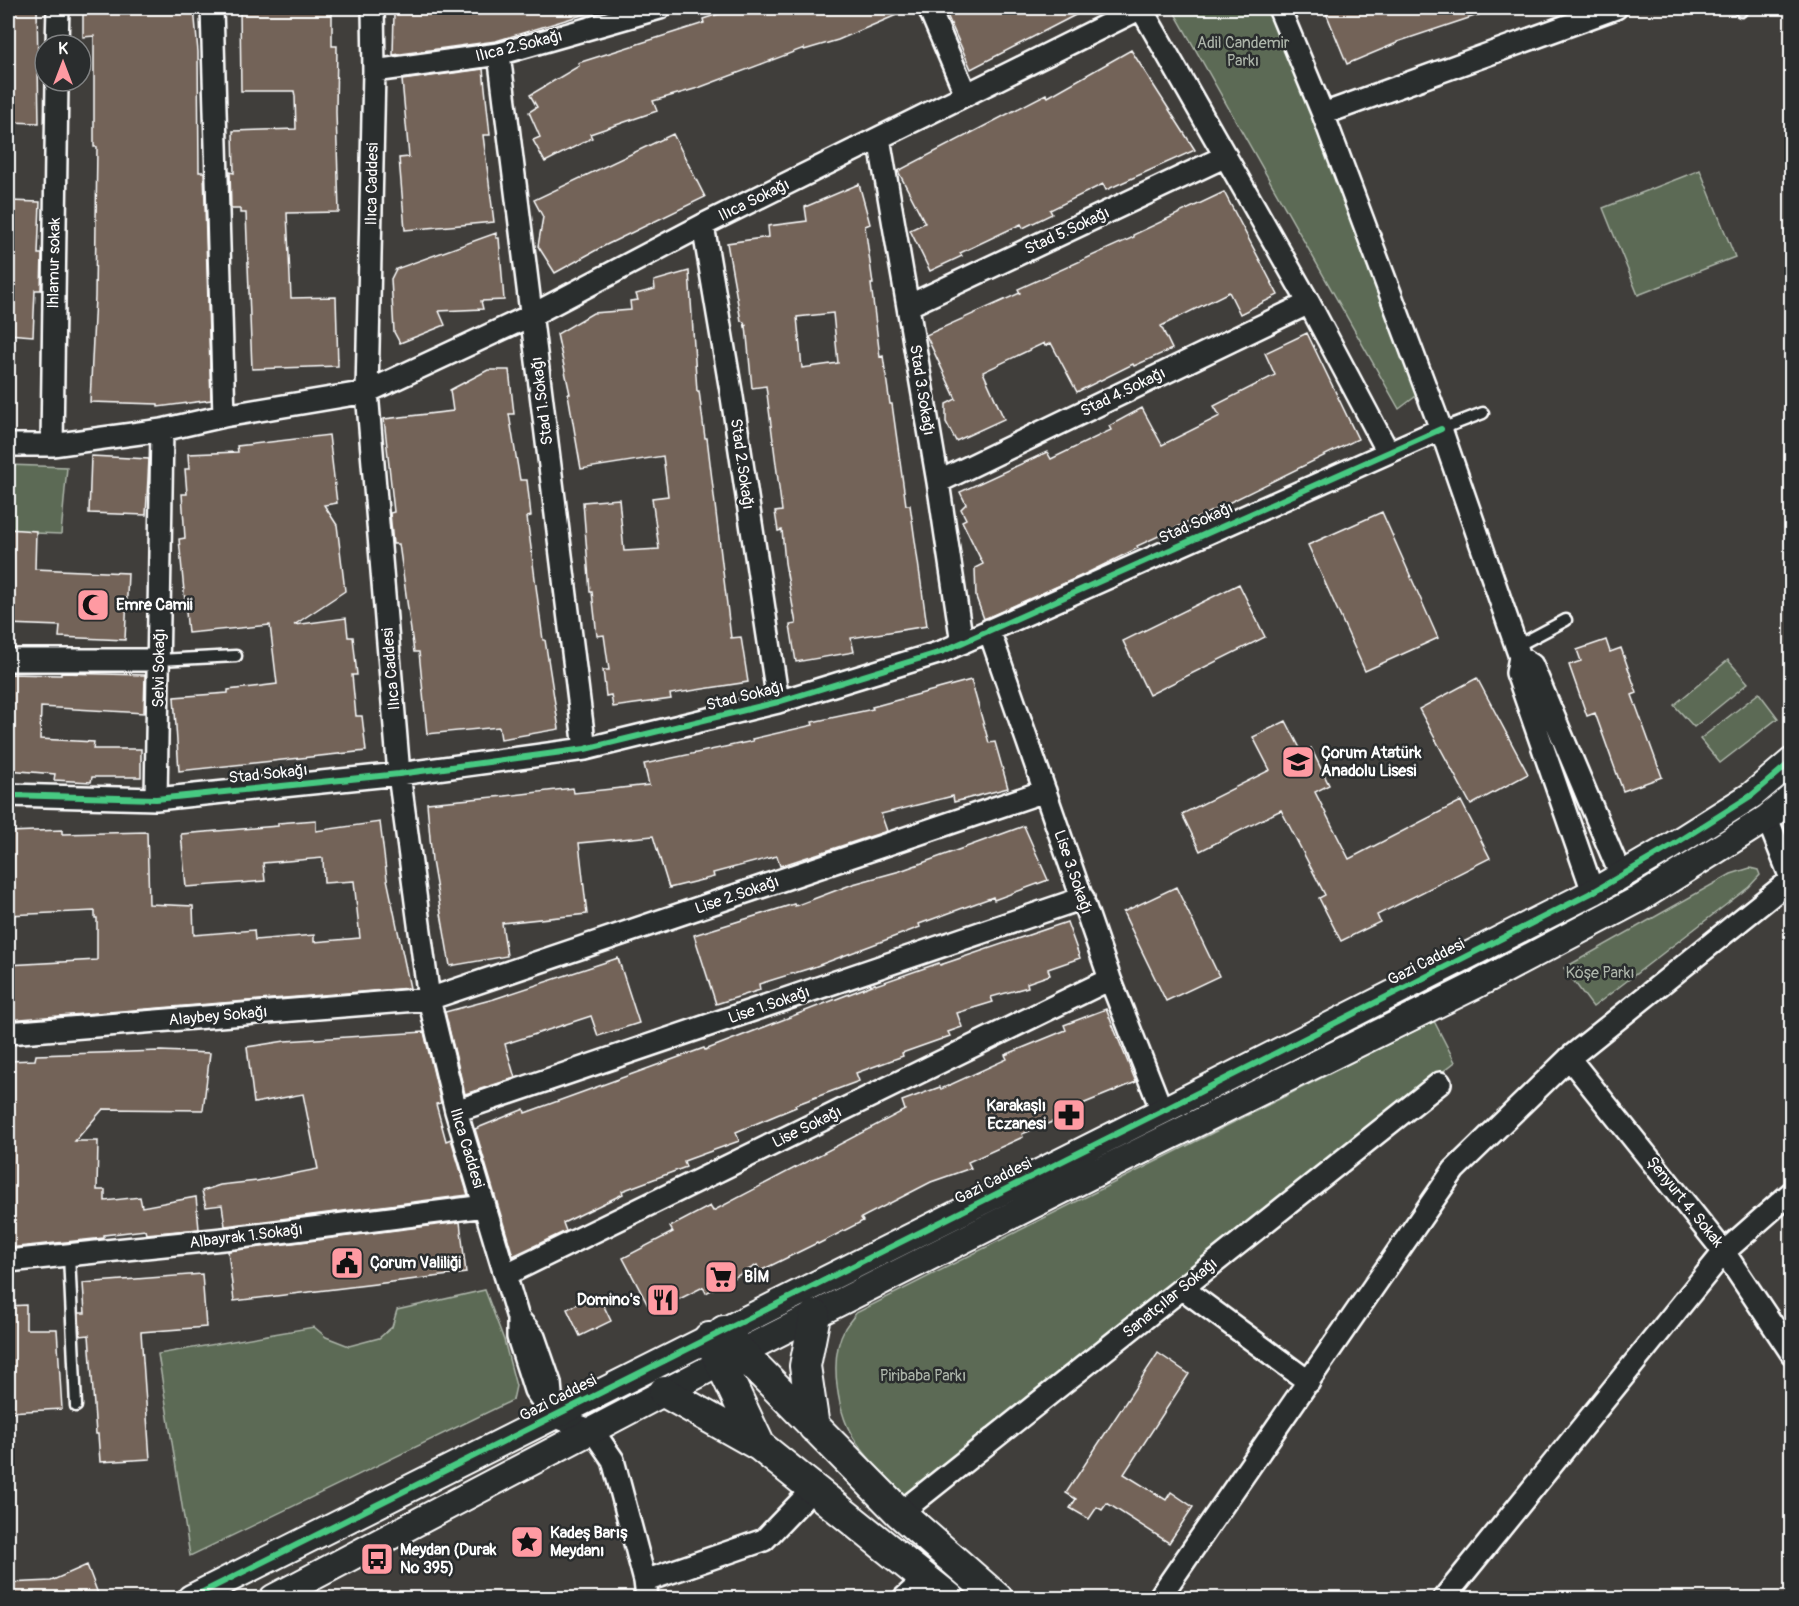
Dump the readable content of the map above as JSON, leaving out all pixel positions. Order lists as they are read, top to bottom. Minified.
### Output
{"streets":{"street":["Ilıca 2.Sokağı","Ilıca Caddesi","Ilıca Sokağı","Stad 5.Sokağı","Ihlamur sokak","Stad 3.Sokağı","Stad 4.Sokağı","Stad 1.Sokağı","Stad 2.Sokağı","Stad Sokağı","Selvi Sokağı","Lise 3.Sokağı","Lise 2.Sokağı","Gazi Caddesi","Lise 1.Sokağı","Alaybey Sokağı","Lise Sokağı","Şenyurt 4. Sokak","Albayrak 1.Sokağı","Sanatçılar Sokağı"]},"crossings":[["Ilıca 2.Sokağı","Ilıca Caddesi"],["Ilıca 2.Sokağı","Stad 1.Sokağı"],["Ilıca Caddesi","Ilıca Sokağı"],["Ilıca Caddesi","Stad Sokağı"],["Ilıca Caddesi","Lise 2.Sokağı"],["Ilıca Caddesi","Gazi Caddesi"],["Ilıca Caddesi","Lise 1.Sokağı"],["Ilıca Caddesi","Alaybey Sokağı"],["Ilıca Caddesi","Lise Sokağı"],["Ilıca Caddesi","Albayrak 1.Sokağı"],["Ilıca Sokağı","Ihlamur sokak"],["Ilıca Sokağı","Stad 3.Sokağı"],["Ilıca Sokağı","Stad 1.Sokağı"],["Ilıca Sokağı","Stad 2.Sokağı"],["Ilıca Sokağı","Selvi Sokağı"],["Stad 5.Sokağı","Stad 3.Sokağı"],["Stad 3.Sokağı","Stad 4.Sokağı"],["Stad 3.Sokağı","Stad Sokağı"],["Stad 1.Sokağı","Stad Sokağı"],["Stad 2.Sokağı","Stad Sokağı"],["Stad Sokağı","Selvi Sokağı"],["Stad Sokağı","Lise 3.Sokağı"],["Lise 3.Sokağı","Lise 2.Sokağı"],["Lise 3.Sokağı","Gazi Caddesi"],["Lise 3.Sokağı","Lise 1.Sokağı"],["Lise 3.Sokağı","Lise Sokağı"],["Lise 2.Sokağı","Alaybey Sokağı"]],"parks":["Adil Candemir Parkı","Köşe Parkı","Piribaba Parkı"],"places":{"mosque":["Emre Camii"],"school or university":["Çorum Atatürk Anadolu Lisesi"],"pharmacy":["Karakaşlı Eczanesi"],"public building":["Çorum Valiliği"],"supermarket":["BİM"],"restaurant":["Domino's"],"place":["Kadeş Barış Meydanı"],"bus stop":["Meydan (Durak No 395)"]},"north":"top"}
